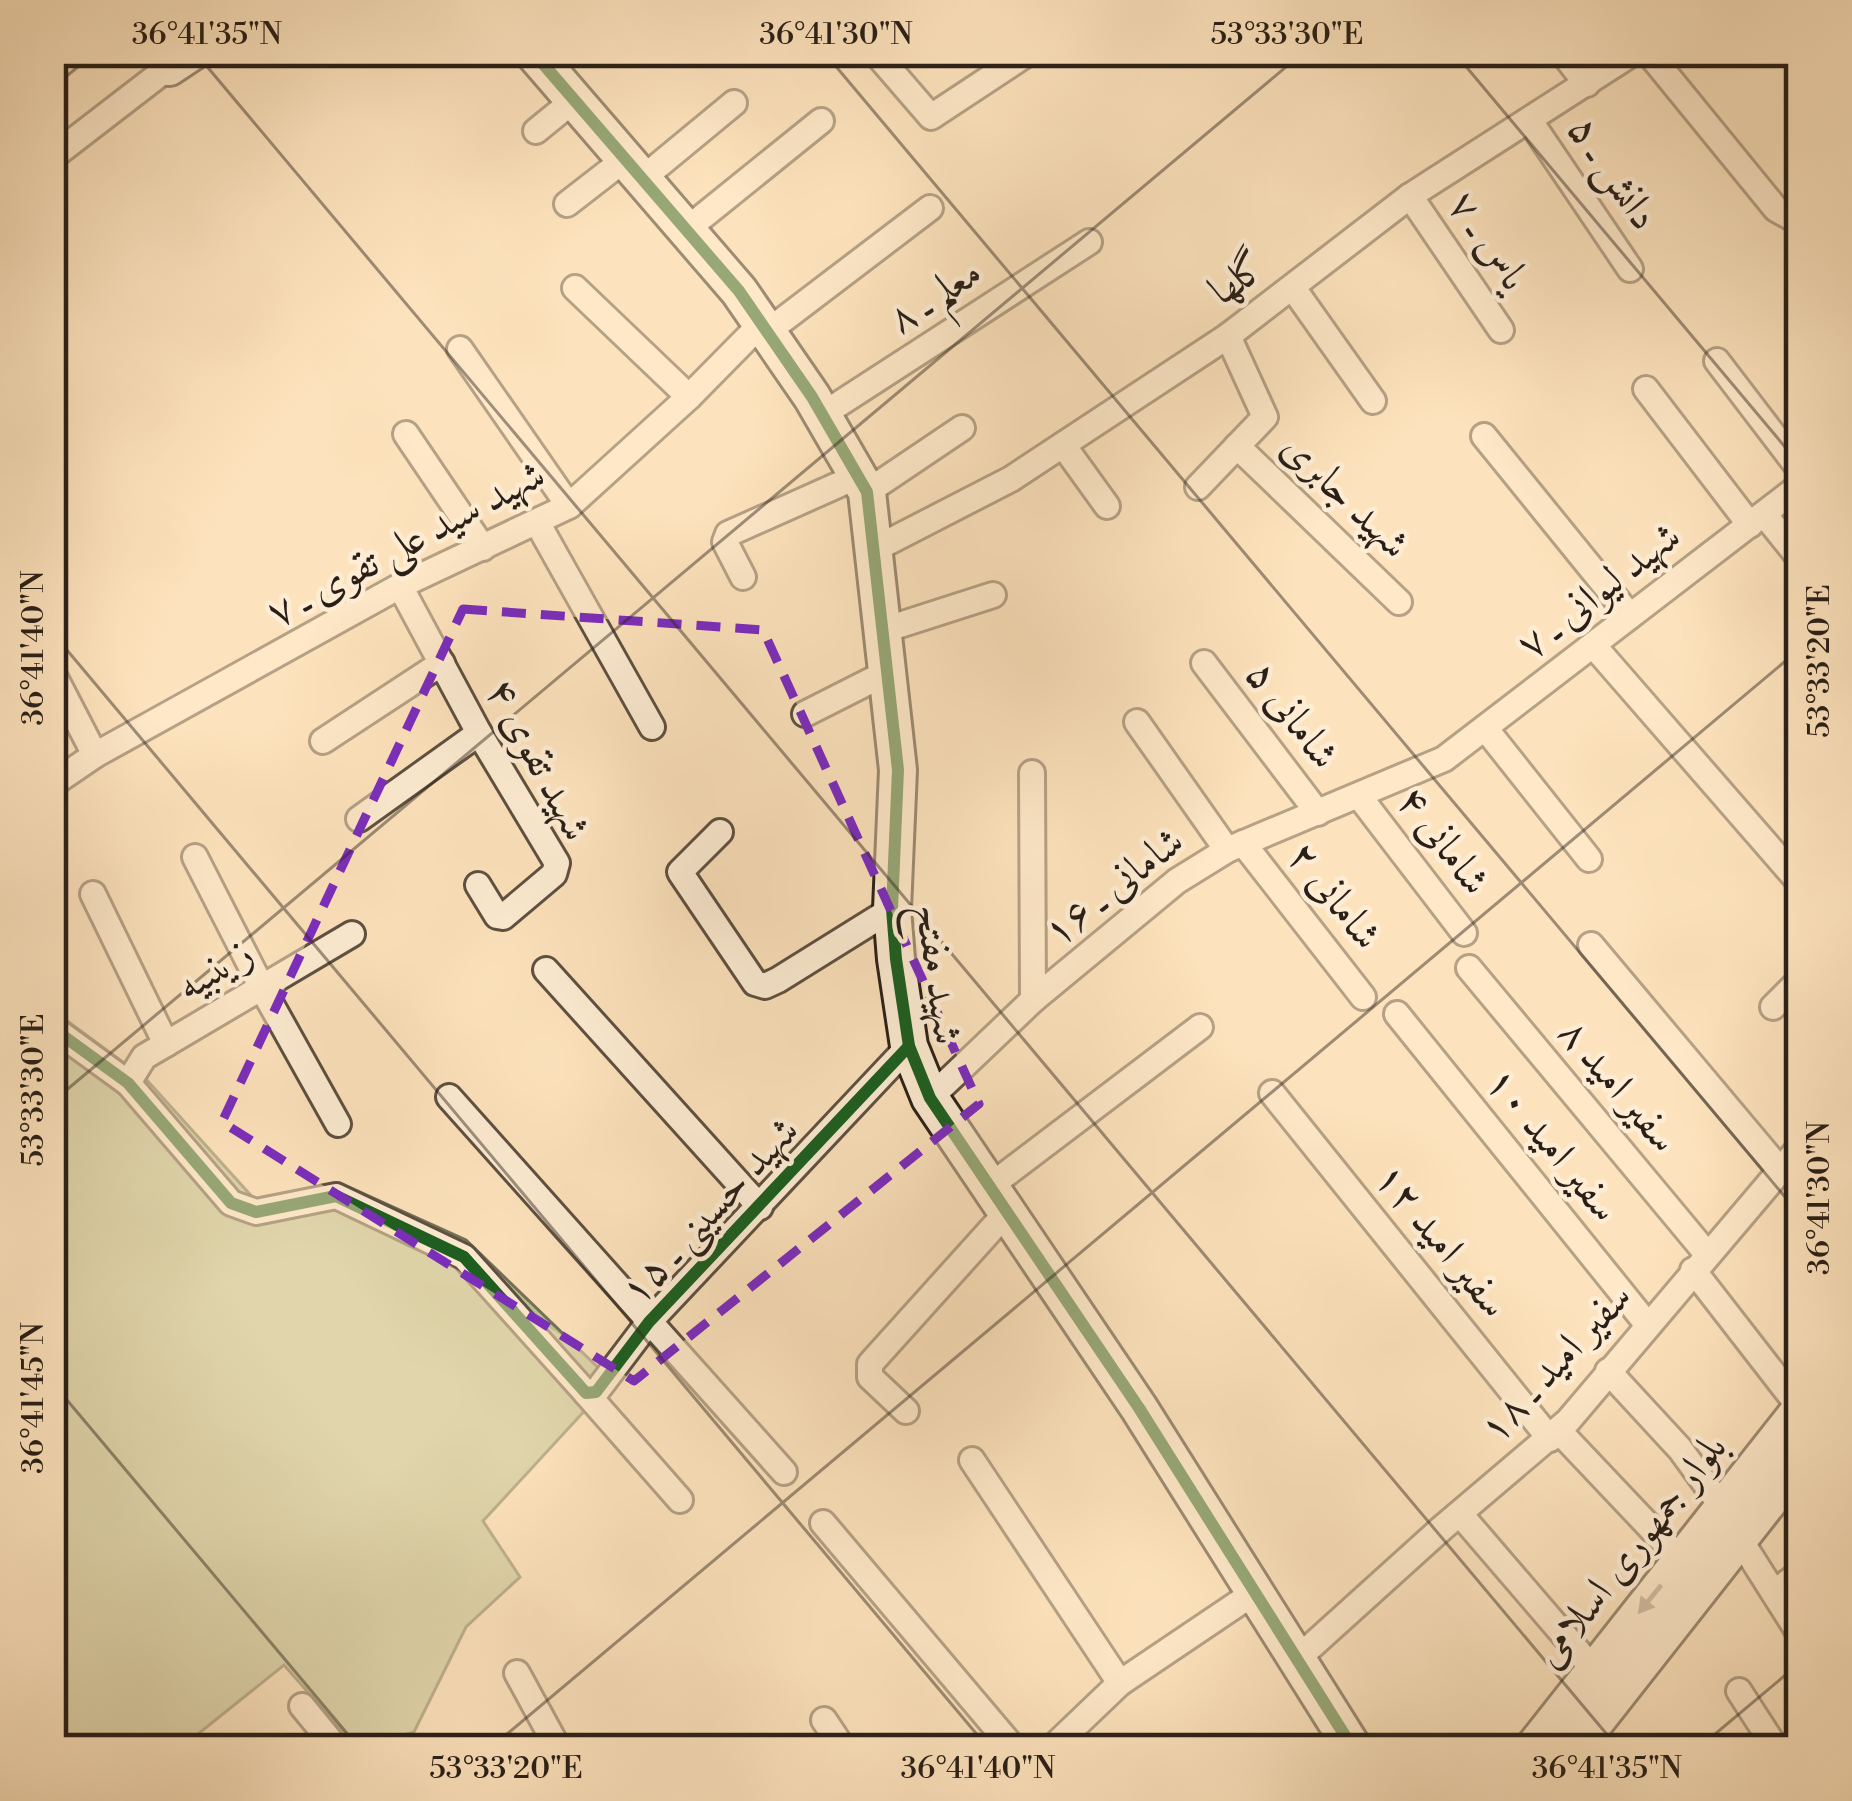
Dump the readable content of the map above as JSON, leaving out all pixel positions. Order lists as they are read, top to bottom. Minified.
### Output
{"streets":{"street":["دانش ـ ۵","یاس ـ ۷","گلها","معلم ـ ۸","شهید جابری","شهید سید علی تقوی ـ ۷","شهید لیوانی ـ ۷","شامانی ۵","شهید تقوی ۴","شامانی ۴","شامانی ـ ۱۶","شامانی ۲","زینبیه","شهید مفتح","سفیر امید ۸","سفیر امید ۱۰","شهید حسینی ـ ۱۵","سفیر امید ۱۲","سفیر امید ـ ۱۸","بلوار جمهوری اسلامی"]},"crossings":[["دانش ـ ۵","گلها"],["یاس ـ ۷","گلها"],["گلها","شهید جابری"],["گلها","شهید مفتح"],["معلم ـ ۸","شهید مفتح"],["شهید سید علی تقوی ـ ۷","شهید تقوی ۴"],["شهید سید علی تقوی ـ ۷","شهید مفتح"],["شهید لیوانی ـ ۷","شامانی ـ ۱۶"],["شامانی ۵","شامانی ـ ۱۶"],["شامانی ۴","شامانی ـ ۱۶"],["شامانی ـ ۱۶","شامانی ۲"],["شامانی ـ ۱۶","شهید مفتح"],["شهید مفتح","شهید حسینی ـ ۱۵"],["شهید مفتح","سفیر امید ـ ۱۸"],["سفیر امید ۸","سفیر امید ـ ۱۸"],["سفیر امید ۸","بلوار جمهوری اسلامی"],["سفیر امید ۱۰","سفیر امید ـ ۱۸"],["سفیر امید ۱۲","سفیر امید ـ ۱۸"],["سفیر امید ۱۲","بلوار جمهوری اسلامی"]],"coordinates":["36°41'35\"N","36°41'30\"N","53°33'30\"E","36°41'40\"N","53°33'20\"E","36°41'45\"N"]}
